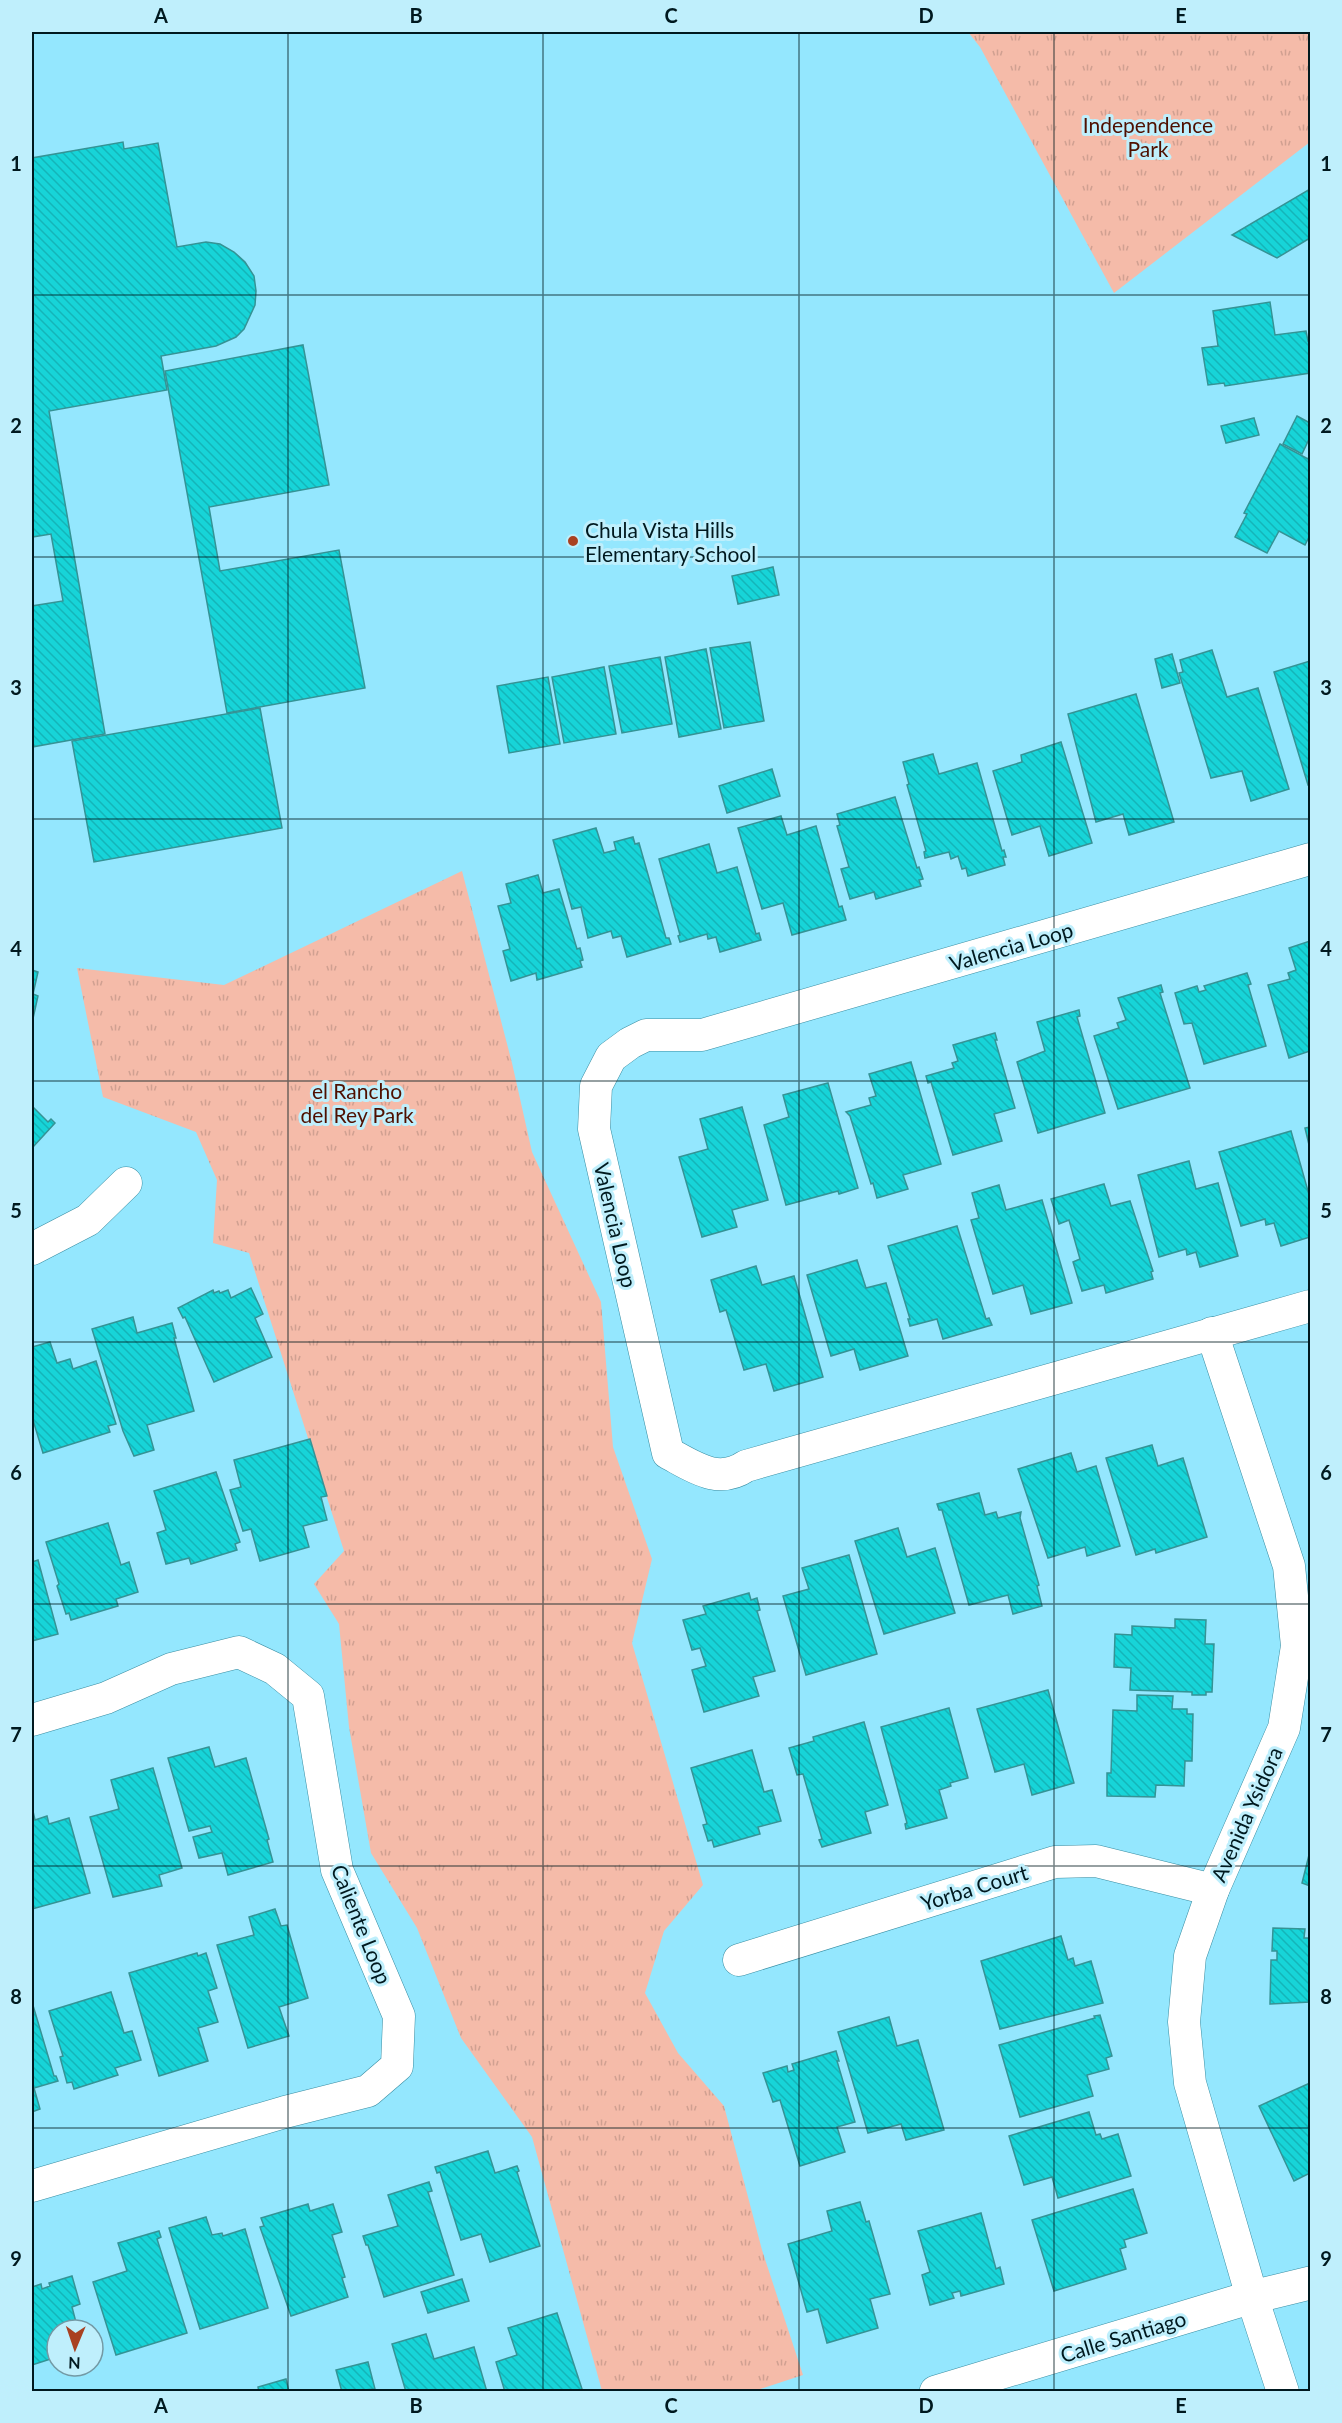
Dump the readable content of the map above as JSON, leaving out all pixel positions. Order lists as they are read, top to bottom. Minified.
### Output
{"streets":{"street":["Valencia Loop","Avenida Ysidora","Yorba Court","Caliente Loop","Calle Santiago"]},"crossings":[["Valencia Loop","Avenida Ysidora"],["Avenida Ysidora","Yorba Court"],["Avenida Ysidora","Calle Santiago"]],"parks":["Independence Park","el Rancho del Rey Park"],"places":["Chula Vista Hills Elementary School"],"north":"bottom","grid":{"columns":["A","B","C","D","E"],"rows":["1","2","3","4","5","6","7","8","9"]}}
